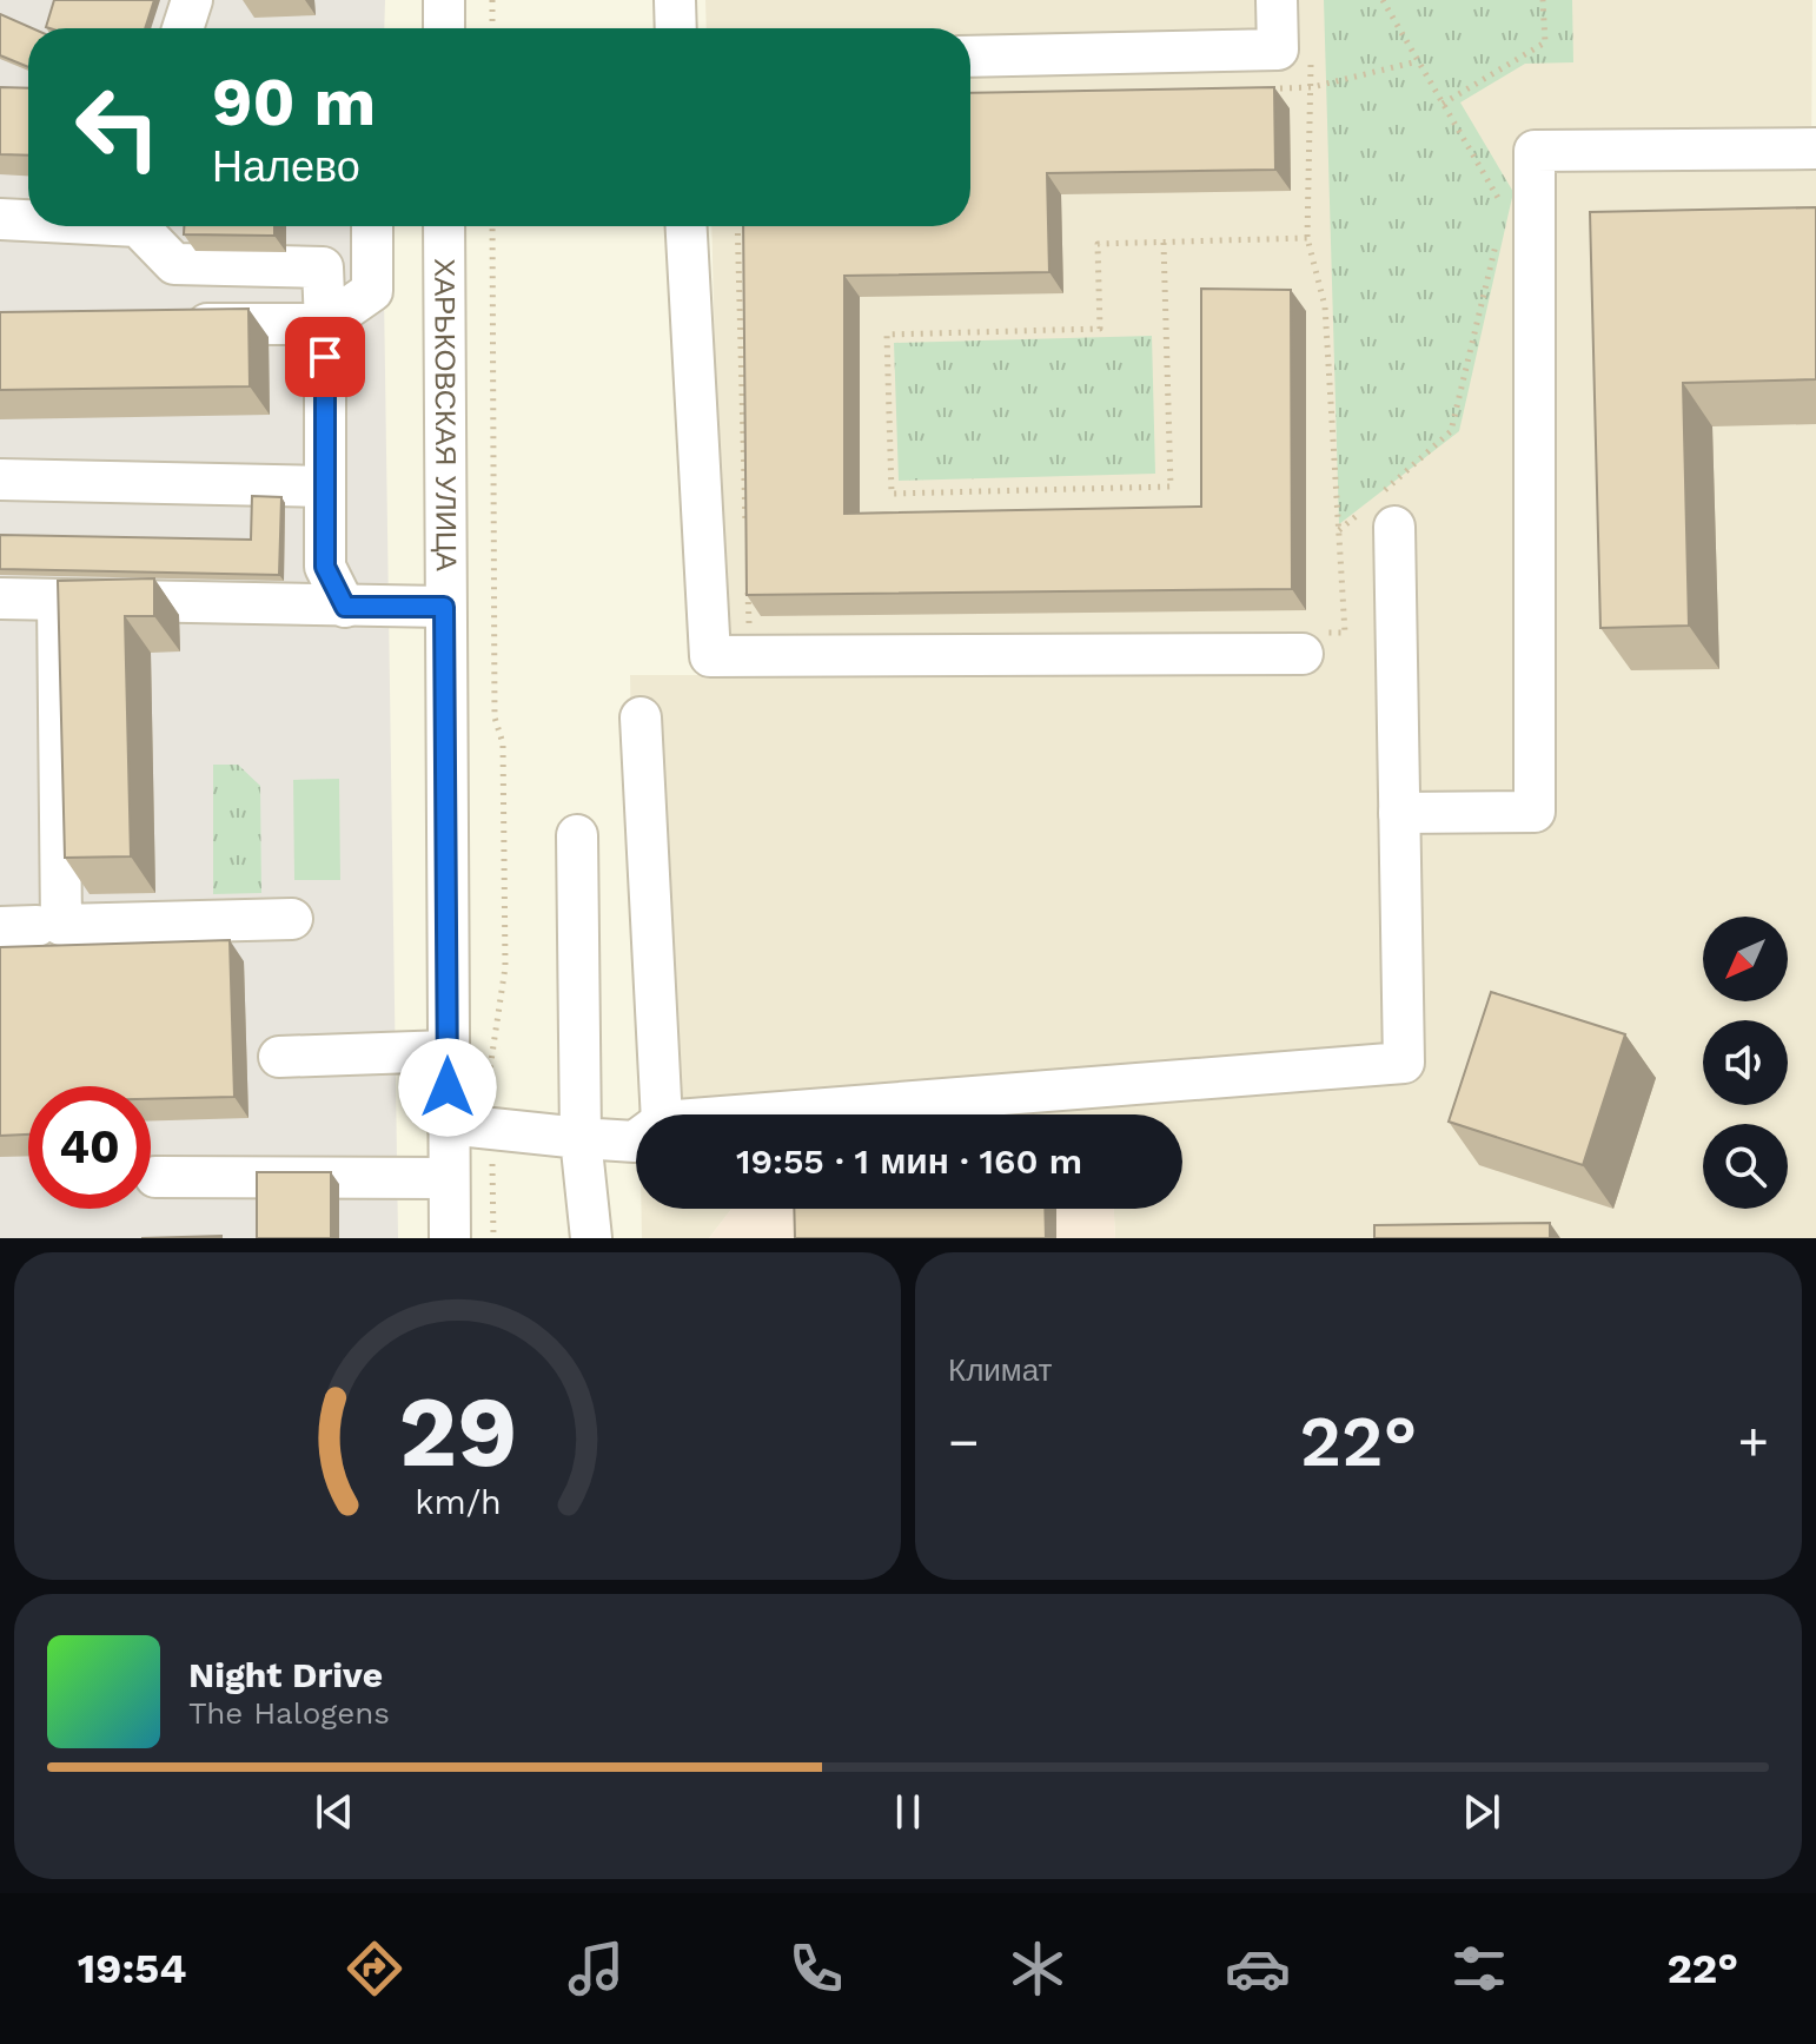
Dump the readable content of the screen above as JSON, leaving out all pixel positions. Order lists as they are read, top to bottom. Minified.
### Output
{"streets":{"street":["ХАРЬКОВСКАЯ УЛИЦА"]},"north":"bottom left","page":{"turn":["90 m","Налево"],"limit":"40","trip":"19:55 · 1 мин · 160 m","tile":"Климат","heat":["−","22°","+"],"song":["Night Drive","The Halogens"],"tabs":["19:54","22°"],"gauge":["29","km/h"]}}
